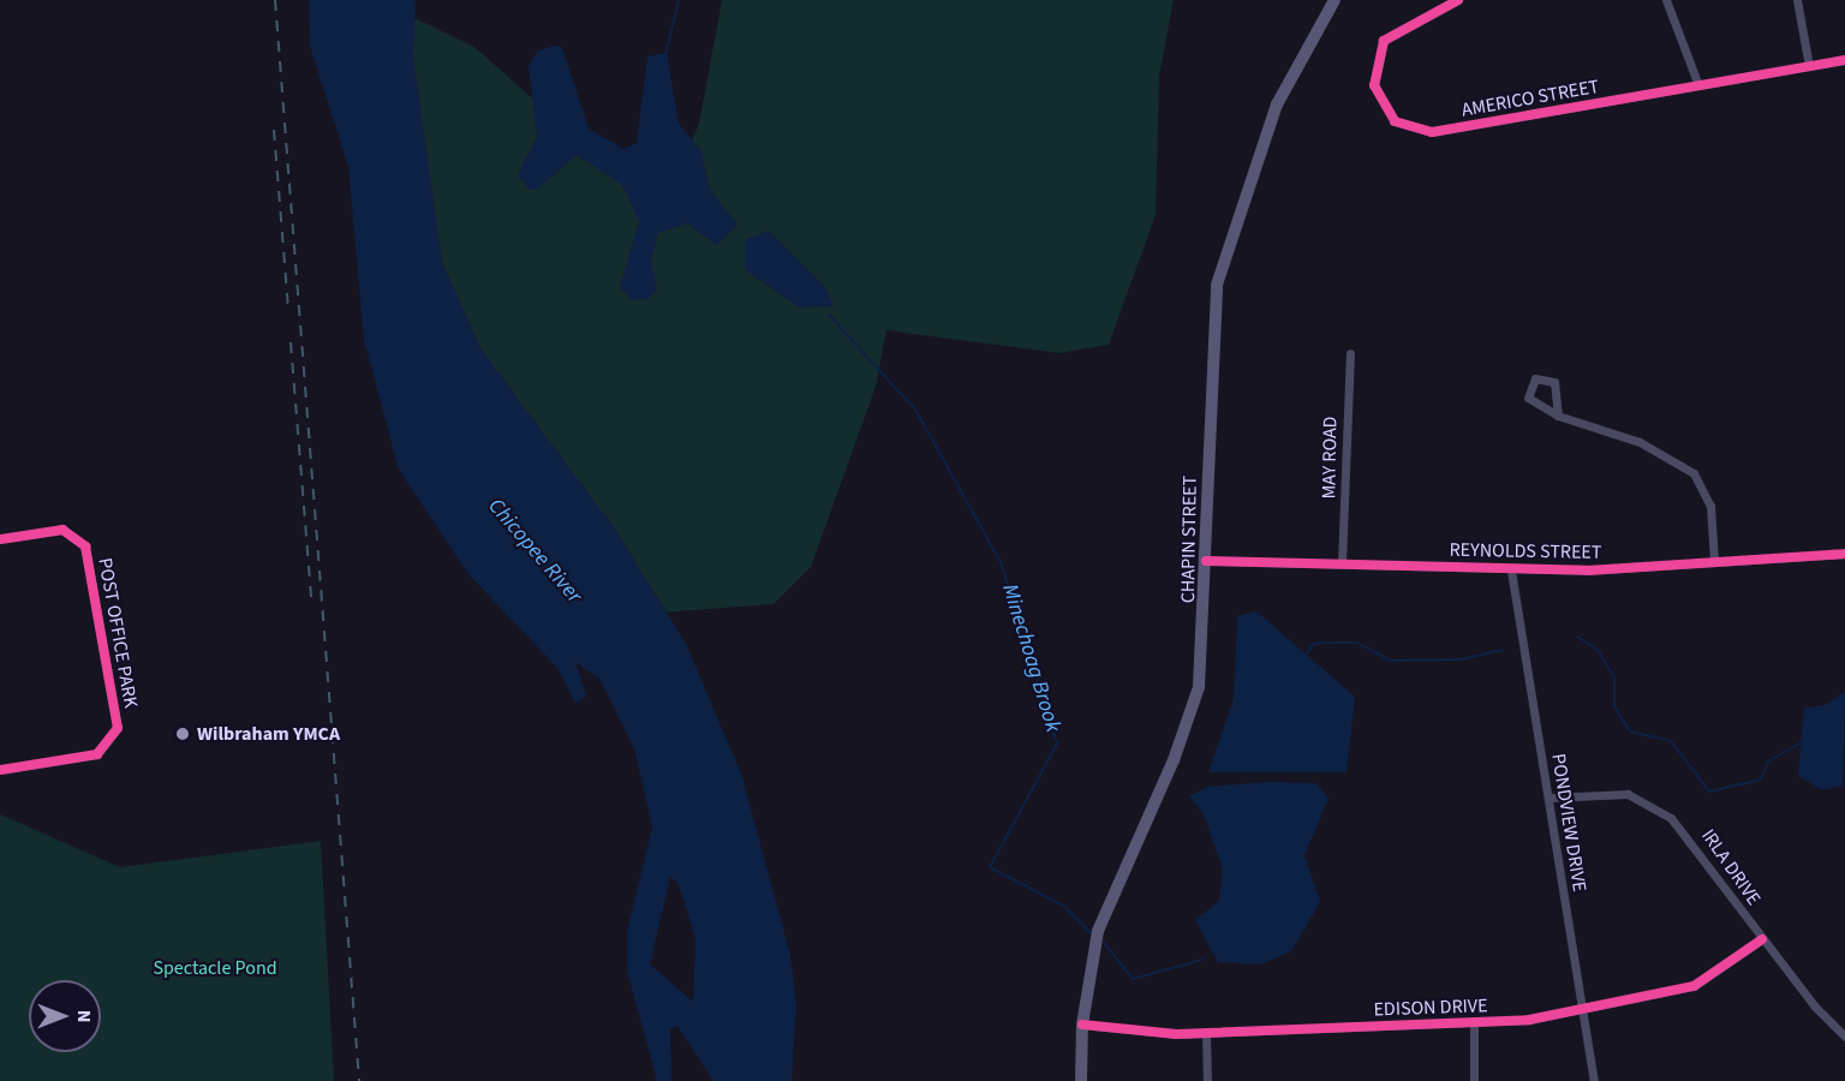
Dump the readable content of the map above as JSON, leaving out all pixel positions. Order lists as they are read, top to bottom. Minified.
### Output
{"streets":{"main road":["CHAPIN STREET"],"street":["AMERICO STREET","MAY ROAD","REYNOLDS STREET","POST OFFICE PARK","PONDVIEW DRIVE","IRLA DRIVE","EDISON DRIVE"]},"crossings":[["MAY ROAD","REYNOLDS STREET"],["CHAPIN STREET","REYNOLDS STREET"],["CHAPIN STREET","EDISON DRIVE"],["REYNOLDS STREET","PONDVIEW DRIVE"],["PONDVIEW DRIVE","IRLA DRIVE"],["PONDVIEW DRIVE","EDISON DRIVE"],["IRLA DRIVE","EDISON DRIVE"]],"water":["Chicopee River","Minechoag Brook"],"parks":["Spectacle Pond"],"places":["Wilbraham YMCA"],"north":"right"}
